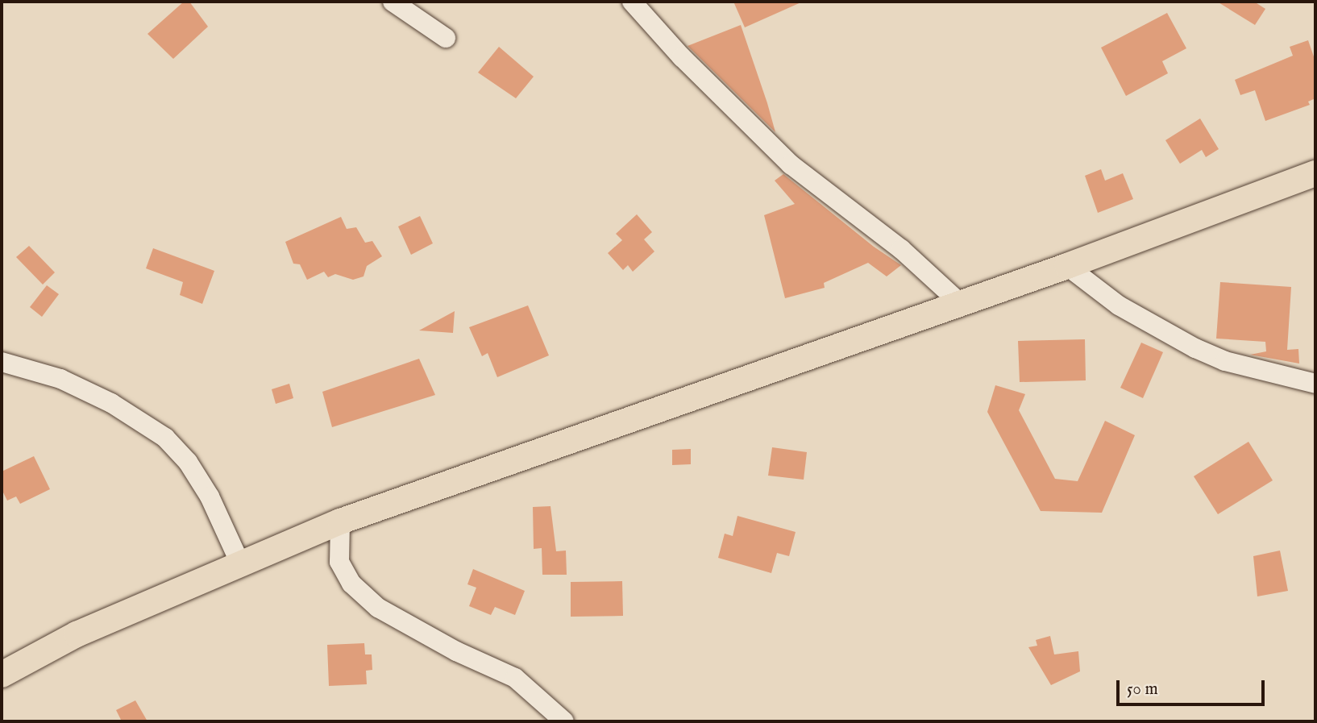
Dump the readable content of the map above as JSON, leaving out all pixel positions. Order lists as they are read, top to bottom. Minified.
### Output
{"scale_bar":"50 m"}
